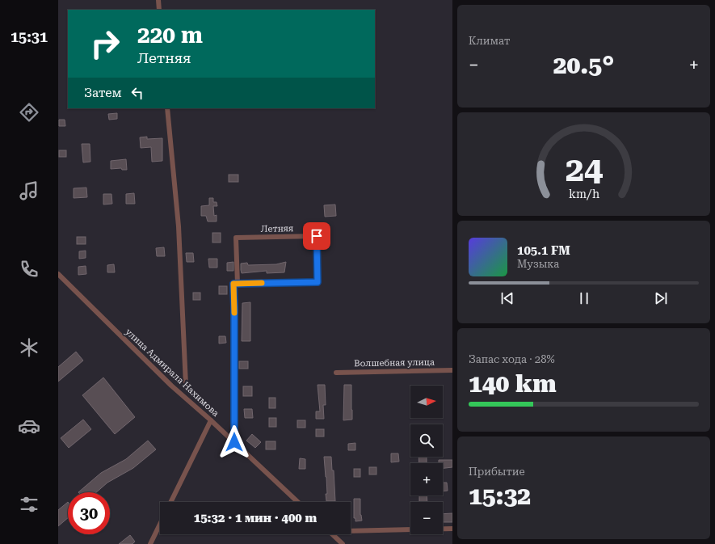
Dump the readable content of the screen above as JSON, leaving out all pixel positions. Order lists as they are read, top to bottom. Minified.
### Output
{"streets":{"street":["Летняя","Волшебная улица","улица Адмирала Нахимова"]},"crossings":[["Летняя","улица Адмирала Нахимова"]],"north":"right","page":{"tabs":"15:31","tile":["Климат",["Запас хода · 28%","140 km"],["Прибытие","15:32"]],"turn":["220 m","Летняя"],"heat":["−","20.5°","+"],"then":"Затем","song":["105.1 FM","Музыка"],"map_buttons":["+","−"],"limit":"30","trip":"15:32 · 1 мин · 400 m","gauge":["24","km/h"]}}
